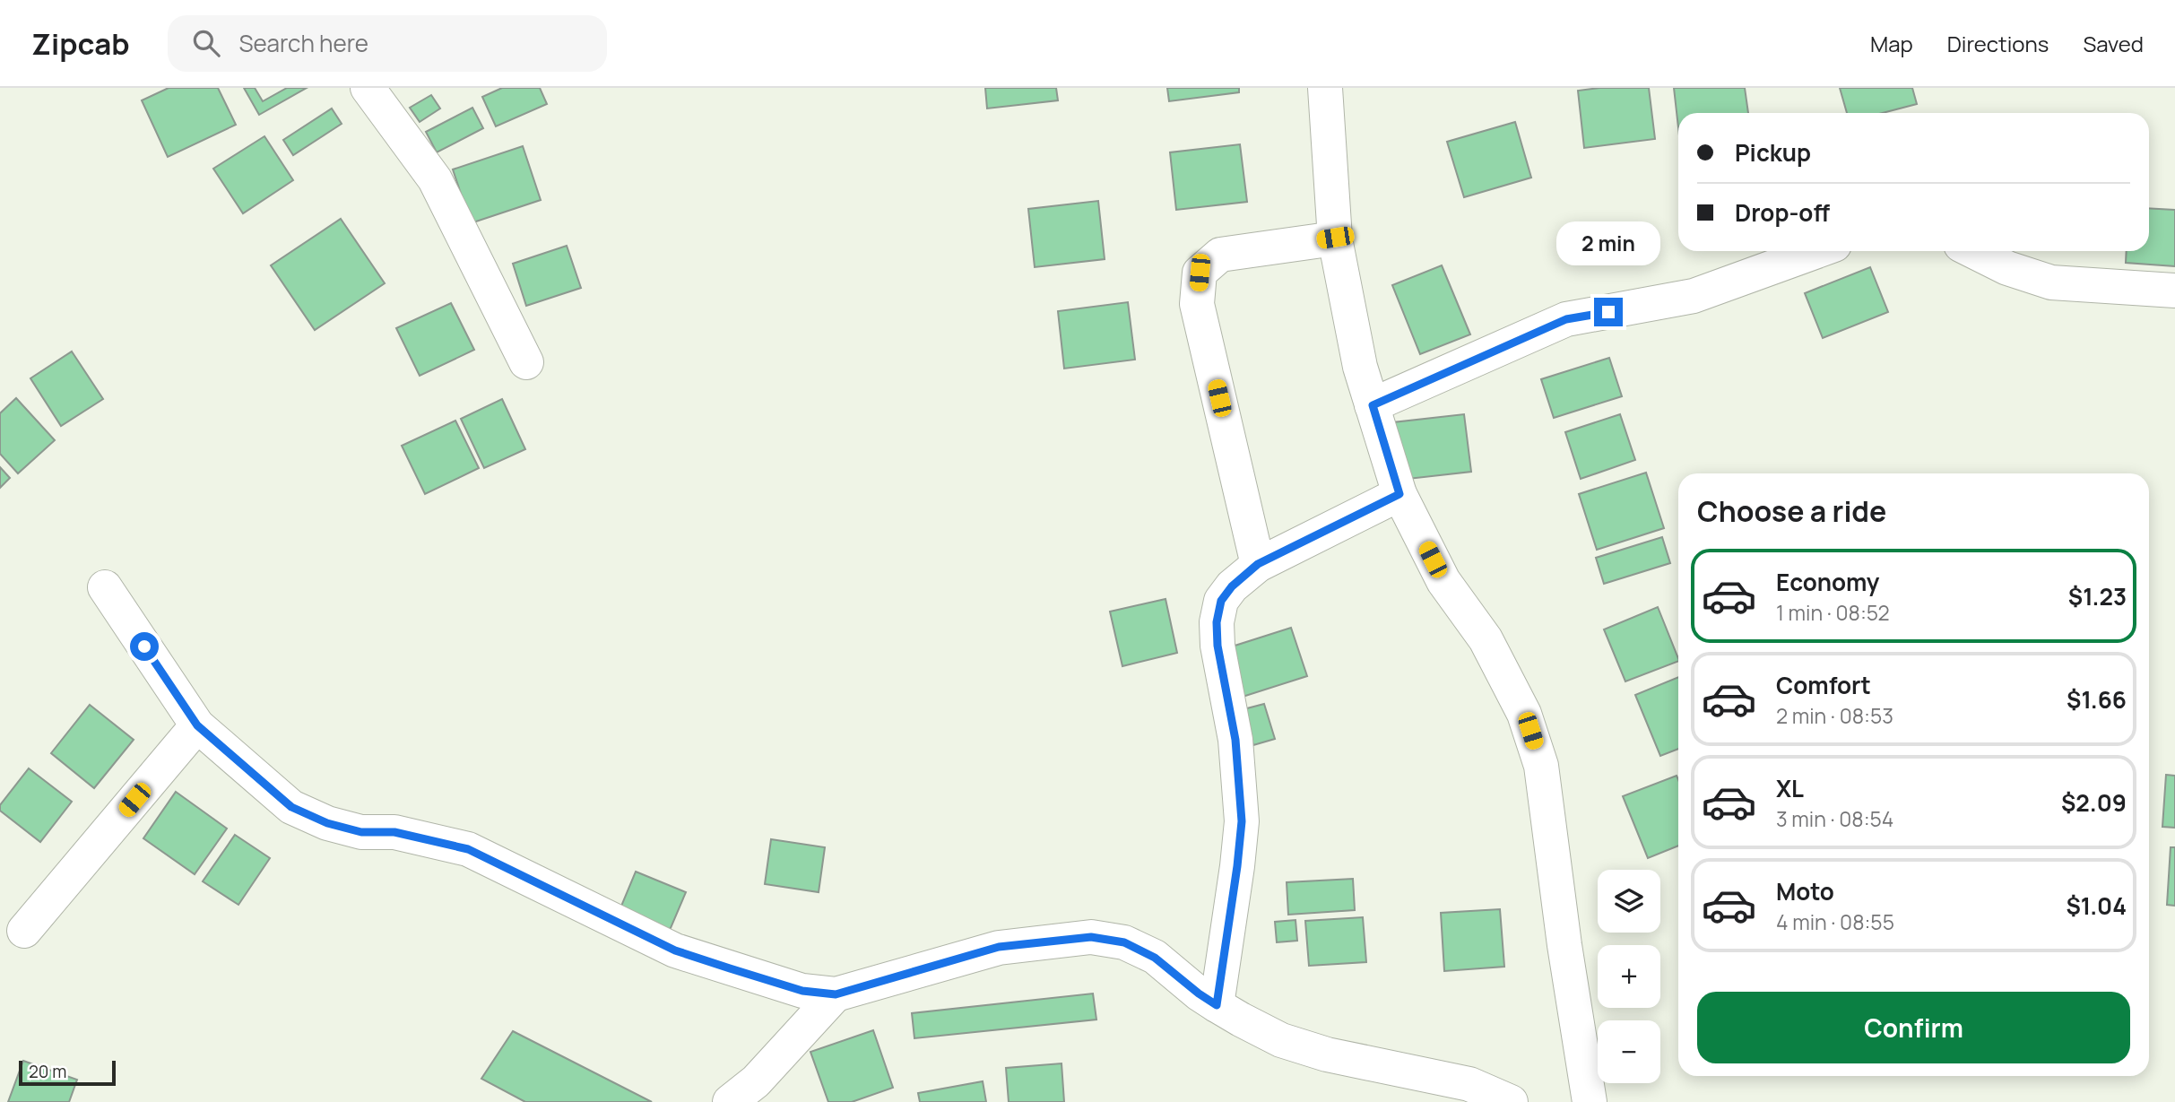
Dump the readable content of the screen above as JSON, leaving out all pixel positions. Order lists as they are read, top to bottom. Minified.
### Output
{"scale_bar":"20 m","page":{"header":"Zipcab","search":"Search here","nav":["Map","Directions","Saved"],"banner":["Pickup","Drop-off"],"bubble":"2 min","heading":"Choose a ride","list":[{"name":"Economy","note":"1 min · 08:52","value":"$1.23"},{"name":"Comfort","note":"2 min · 08:53","value":"$1.66"},{"name":"XL","note":"3 min · 08:54","value":"$2.09"},{"name":"Moto","note":"4 min · 08:55","value":"$1.04"}],"map_buttons":["+","−"],"buttons":"Confirm","scale":"20 m"}}
